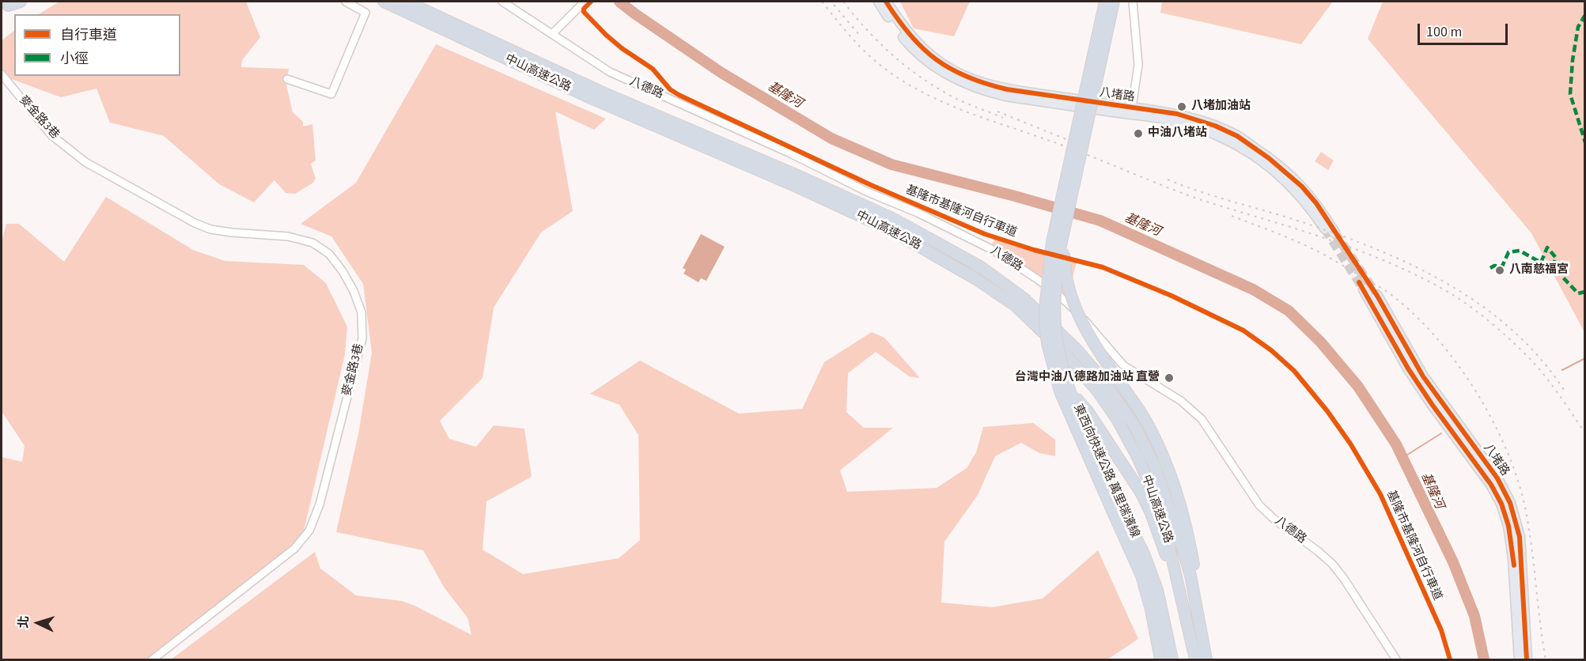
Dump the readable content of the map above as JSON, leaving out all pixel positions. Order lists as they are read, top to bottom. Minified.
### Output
{"streets":{"highway":["中山高速公路","東西向快速公路 萬里瑞濱線"],"main road":["八堵路"],"street":["八德路","麥金路3巷"],"cycle path":["基隆市基隆河自行車道"]},"water":["基隆河"],"places":["八堵加油站","中油八堵站","八南慈福宮","台灣中油八德路加油站 直營"],"legend":["自行車道","小徑"],"scale_bar":"100 m","north":"left"}
